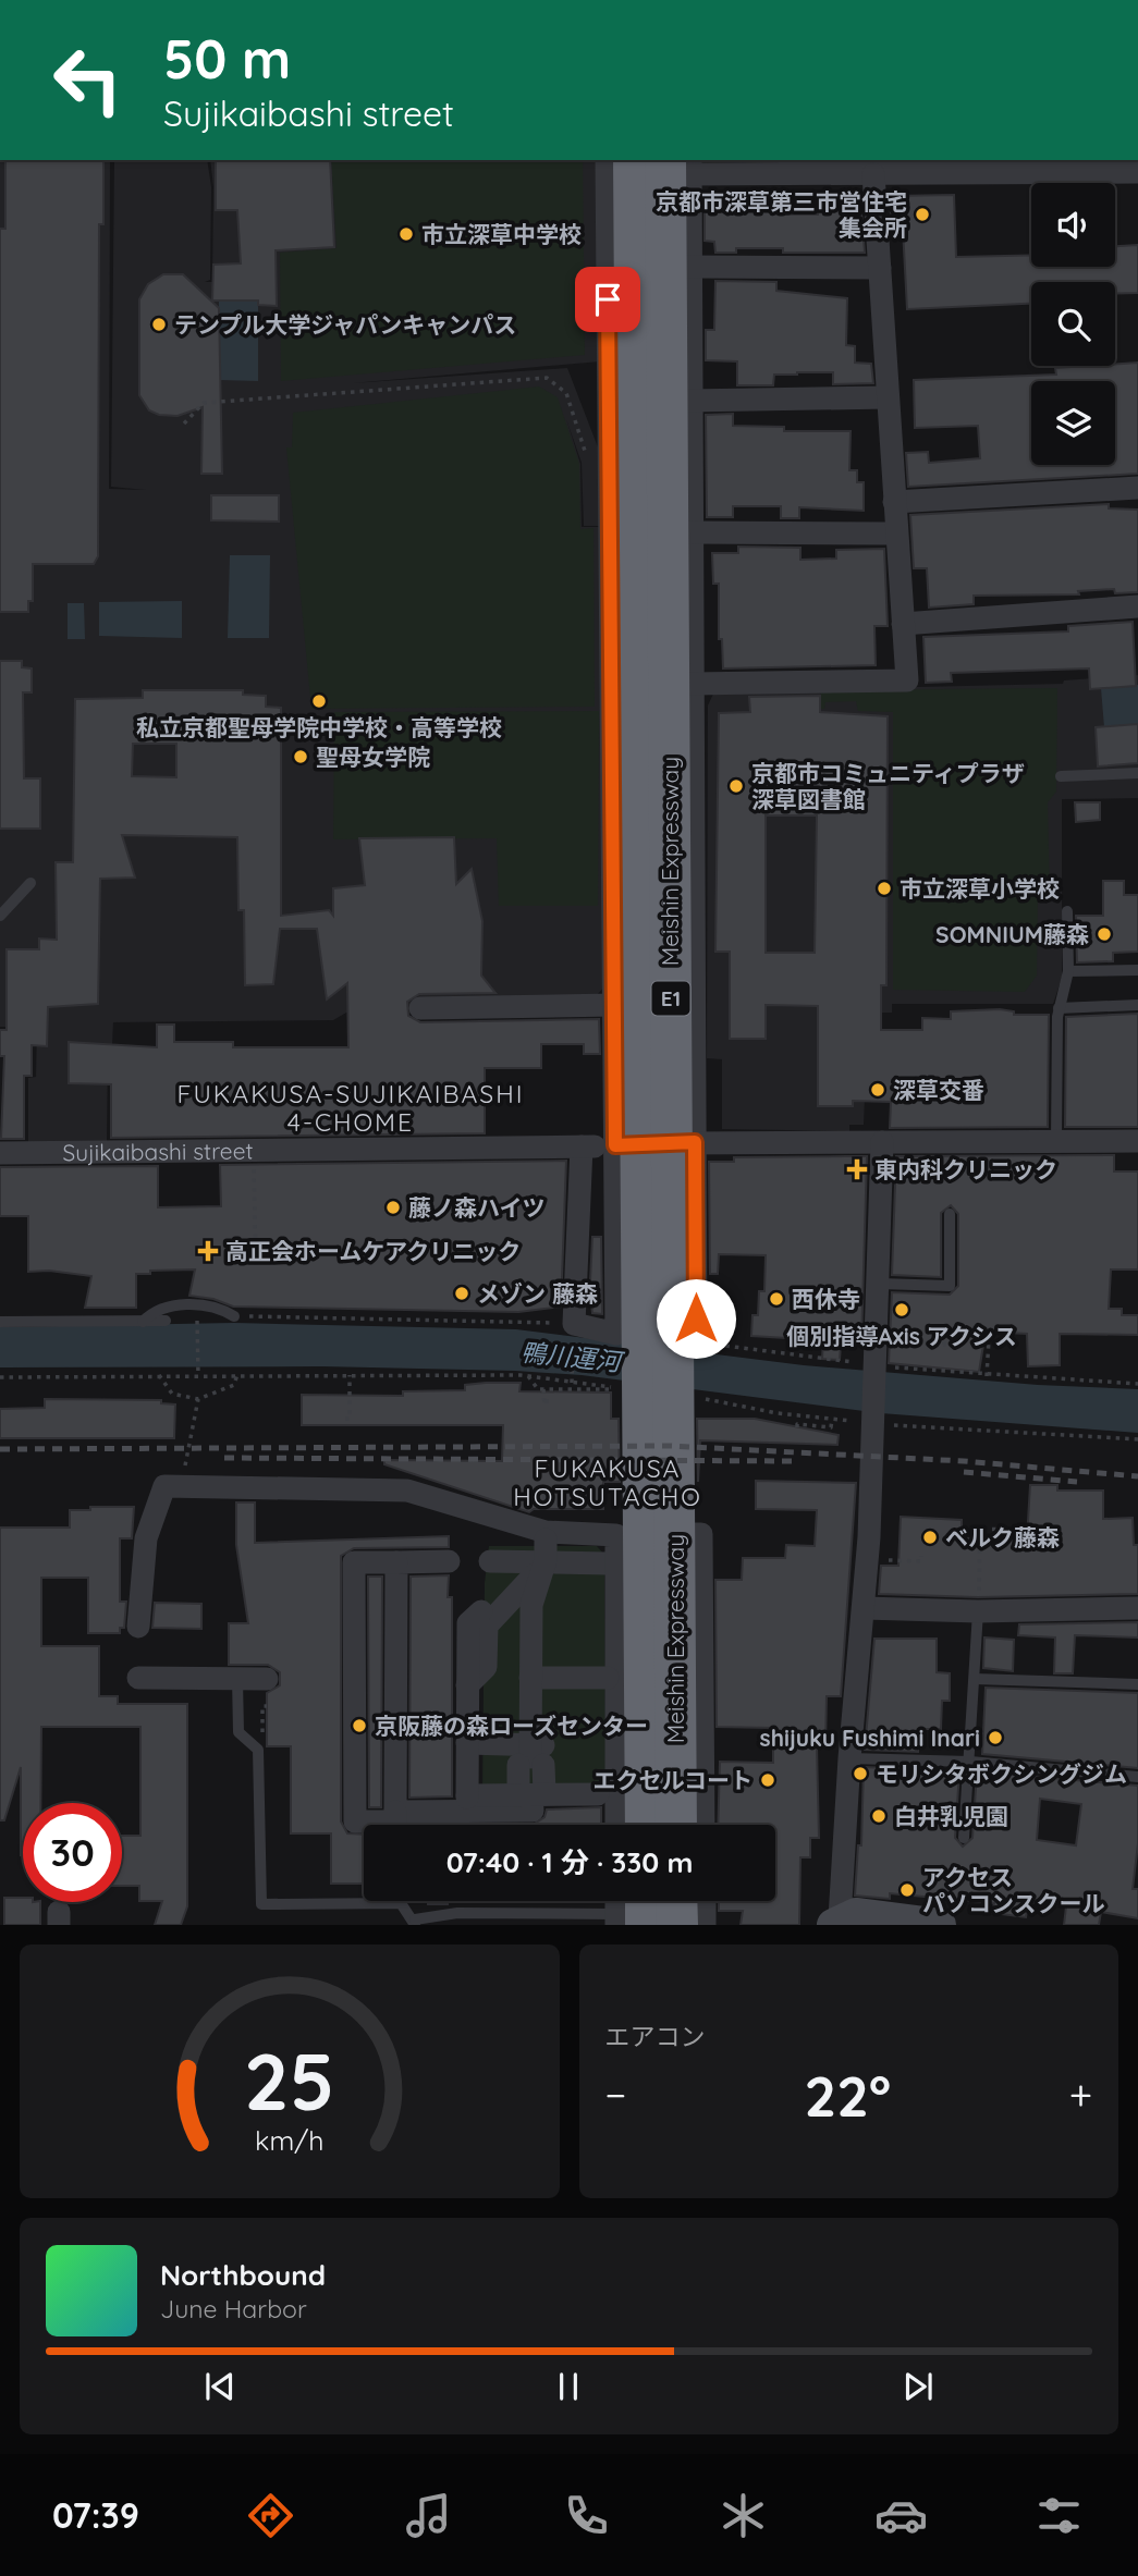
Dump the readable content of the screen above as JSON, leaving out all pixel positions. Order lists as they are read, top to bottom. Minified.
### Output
{"streets":{"highway":["Meishin Expressway","E1"],"street":["Sujikaibashi street"]},"districts":["FUKAKUSA-SUJIKAIBASHI 4-CHOME","FUKAKUSA HOTSUTACHO"],"water":["鴨川運河"],"places":{"other":["京都市深草第三市営住宅 集会所","市立深草中学校","テンプル大学ジャパンキャンパス","私立京都聖母学院中学校・高等学校","聖母女学院","京都市コミュニティプラザ 深草図書館","市立深草小学校","SOMNIUM藤森","深草交番","藤ノ森ハイツ","メゾン 藤森","西休寺","個別指導Axis アクシス","ベルク藤森","京阪藤の森ローズセンター","shijuku Fushimi Inari","モリシタボクシングジム","エクセルコート","白井乳児園","アクセス パソコンスクール"],"health":["東内科クリニック","高正会ホームケアクリニック"]},"page":{"turn":["50 m","Sujikaibashi street"],"limit":"30","trip":"07:40 · 1 分 · 330 m","tile":"エアコン","heat":["−","22°","+"],"song":["Northbound","June Harbor"],"tabs":"07:39","gauge":["25","km/h"]}}
